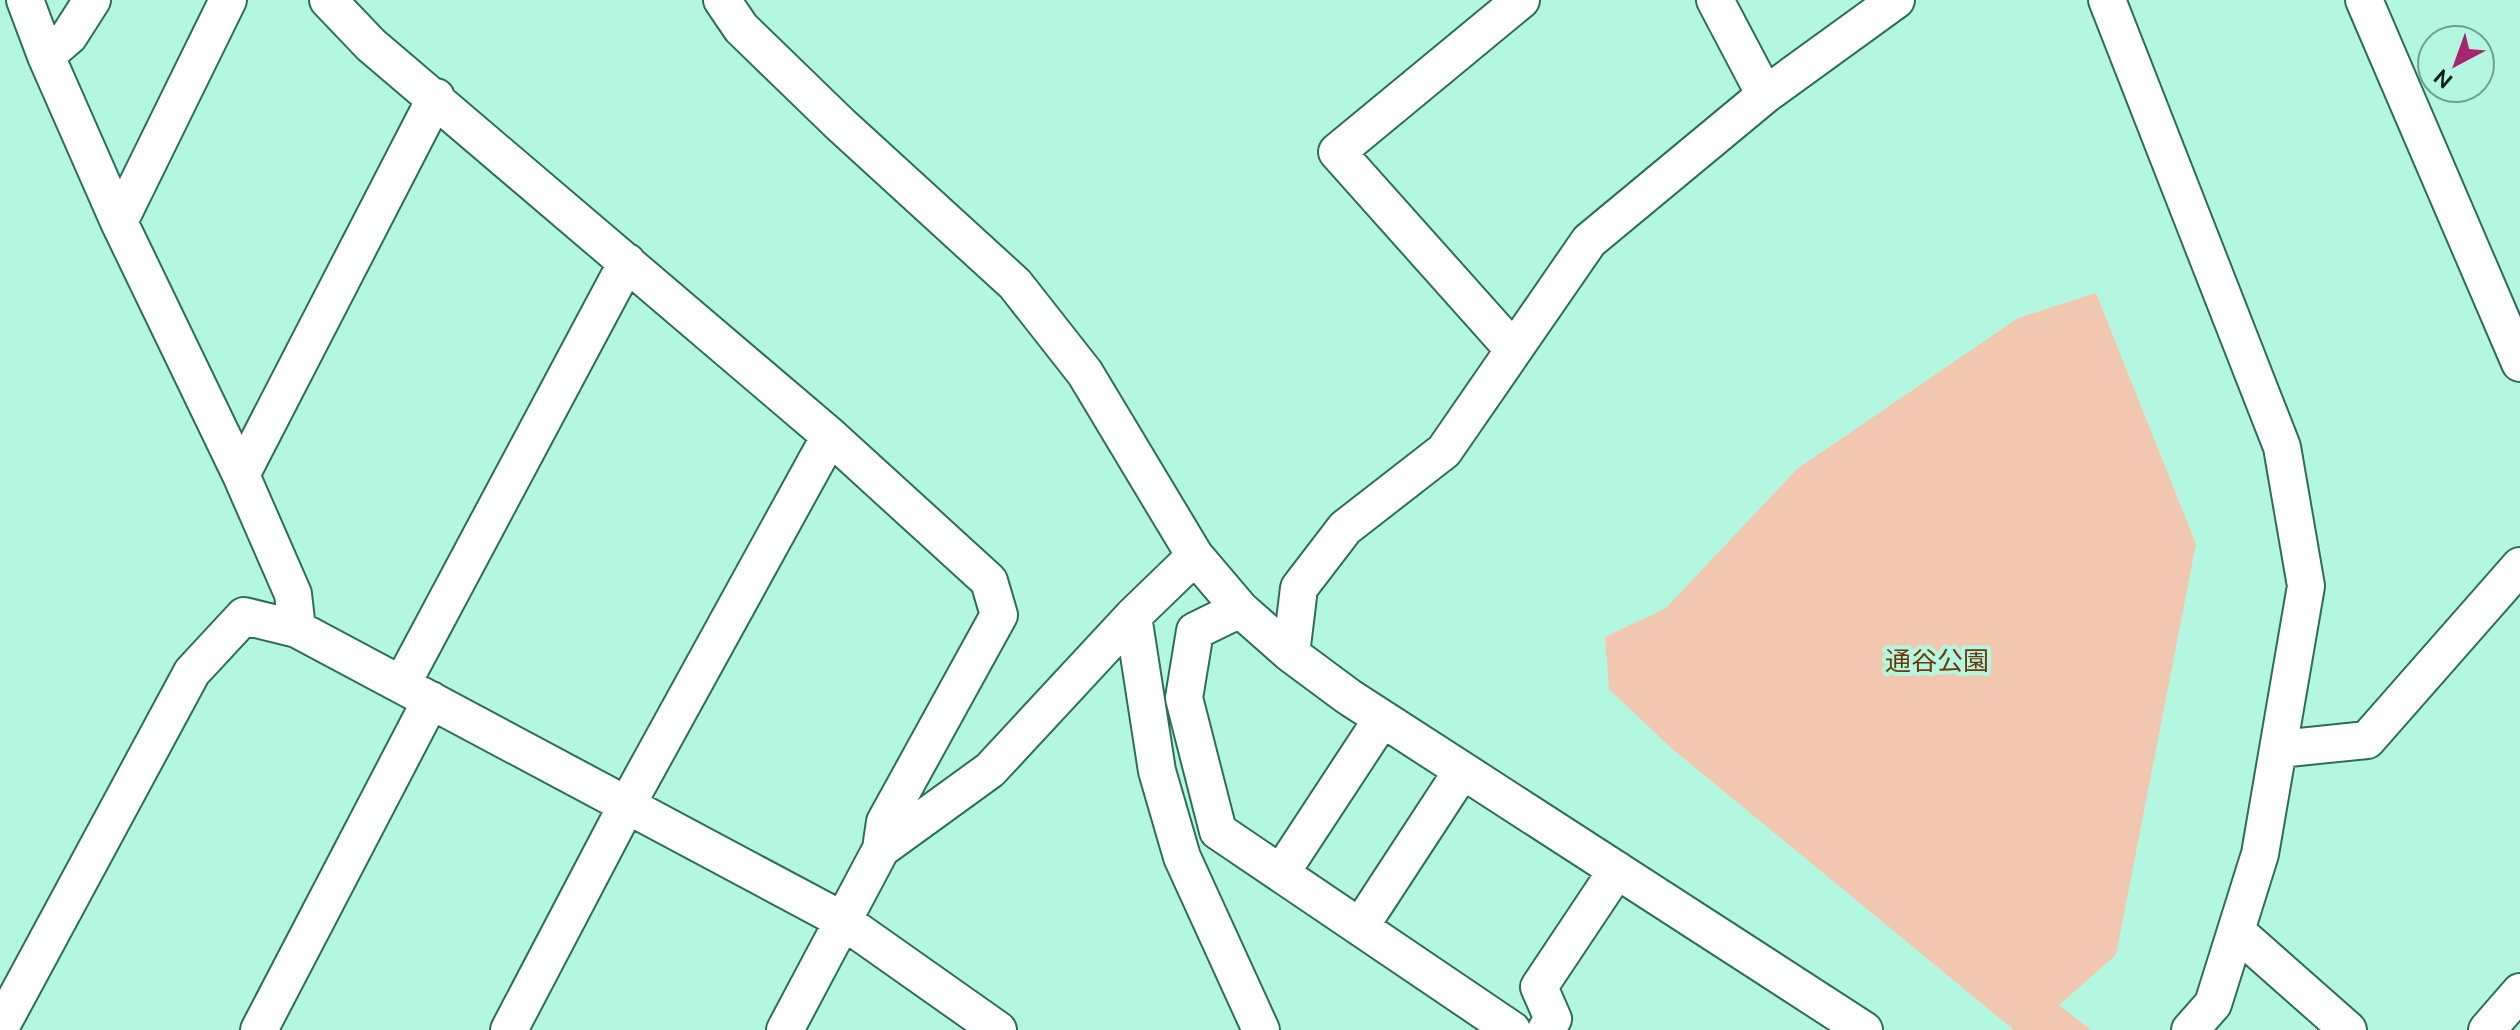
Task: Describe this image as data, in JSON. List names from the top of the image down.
{
  "parks": ["通谷公園"],
  "north": "bottom left"
}
